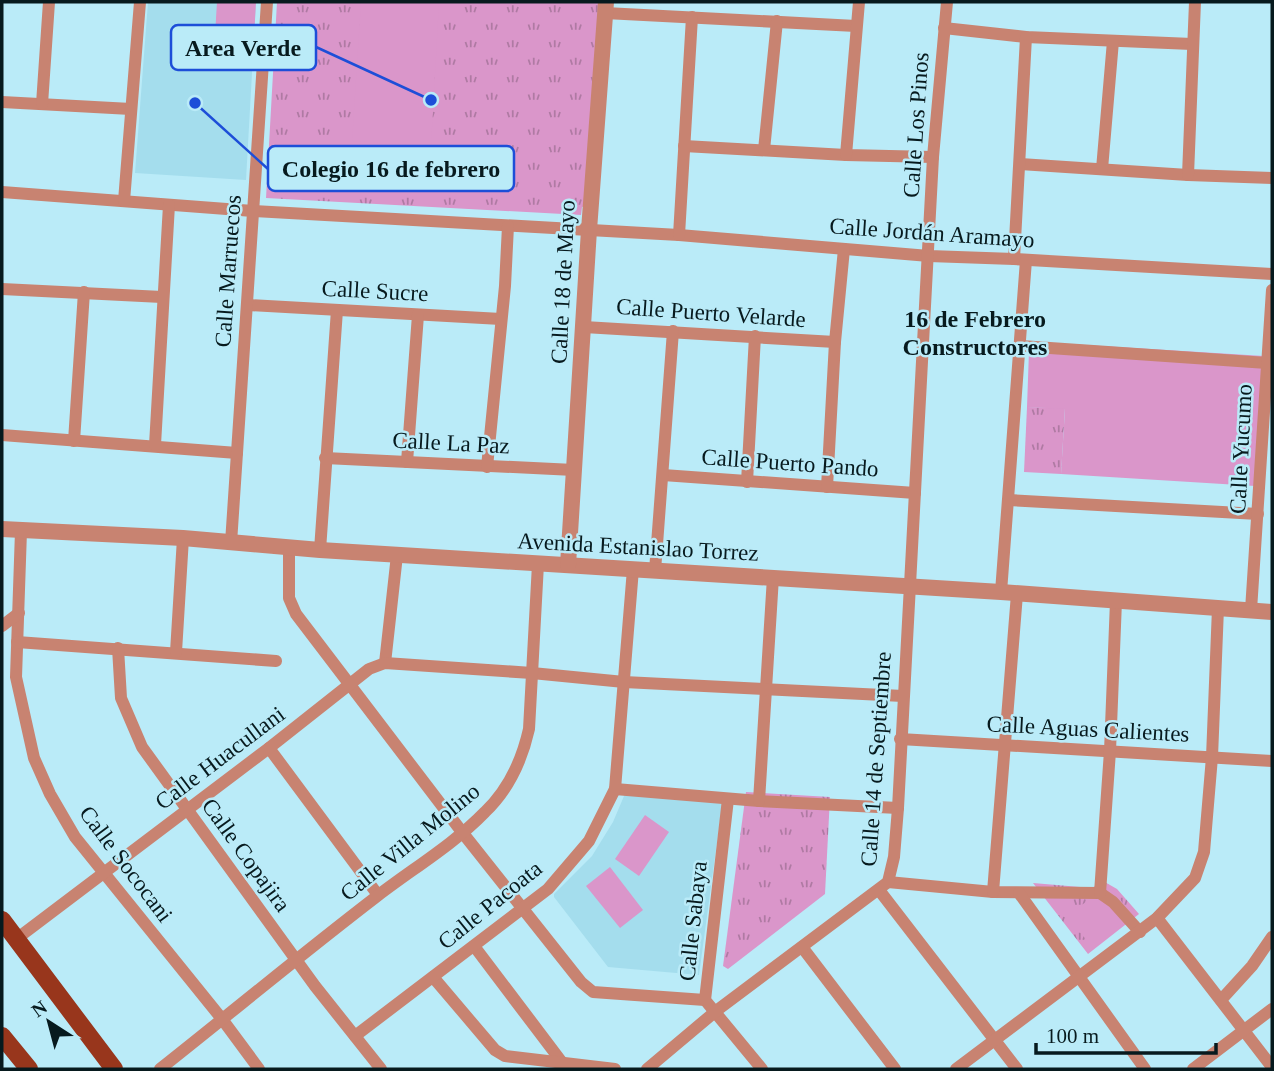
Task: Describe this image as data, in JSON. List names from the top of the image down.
{
  "streets": {
    "street": [
      "Calle Los Pinos",
      "Calle Jordán Aramayo",
      "Calle Marruecos",
      "Calle 18 de Mayo",
      "Calle Sucre",
      "Calle Puerto Velarde",
      "Calle La Paz",
      "Calle Yucumo",
      "Calle Puerto Pando",
      "Avenida Estanislao Torrez",
      "Calle Aguas Calientes",
      "Calle Huacullani",
      "Calle 14 de Septiembre",
      "Calle Villa Molino",
      "Calle Copajira",
      "Calle Sococani",
      "Calle Pacoata",
      "Calle Sabaya"
    ]
  },
  "crossings": [
    ["Calle Los Pinos", "Calle Jordán Aramayo"],
    ["Calle Los Pinos", "Calle Puerto Pando"],
    ["Calle Los Pinos", "Avenida Estanislao Torrez"],
    ["Calle Los Pinos", "Calle 14 de Septiembre"],
    ["Calle Jordán Aramayo", "Calle Marruecos"],
    ["Calle Jordán Aramayo", "Calle 18 de Mayo"],
    ["Calle Marruecos", "Calle Sucre"],
    ["Calle Marruecos", "Avenida Estanislao Torrez"],
    ["Calle 18 de Mayo", "Calle Puerto Velarde"],
    ["Calle 18 de Mayo", "Calle La Paz"],
    ["Calle 18 de Mayo", "Avenida Estanislao Torrez"],
    ["Calle Yucumo", "Avenida Estanislao Torrez"],
    ["Avenida Estanislao Torrez", "Calle 14 de Septiembre"],
    ["Avenida Estanislao Torrez", "Calle Villa Molino"],
    ["Avenida Estanislao Torrez", "Calle Sococani"],
    ["Avenida Estanislao Torrez", "Calle Pacoata"],
    ["Calle Aguas Calientes", "Calle 14 de Septiembre"],
    ["Calle Huacullani", "Calle Copajira"],
    ["Calle Huacullani", "Calle Sococani"],
    ["Calle 14 de Septiembre", "Calle Sabaya"],
    ["Calle Villa Molino", "Calle Copajira"],
    ["Calle Villa Molino", "Calle Sococani"],
    ["Calle Copajira", "Calle Pacoata"]
  ],
  "districts": ["16 de Febrero Constructores"],
  "places": ["Area Verde", "Colegio 16 de febrero"],
  "scale_bar": "100 m",
  "north": "top left"
}
